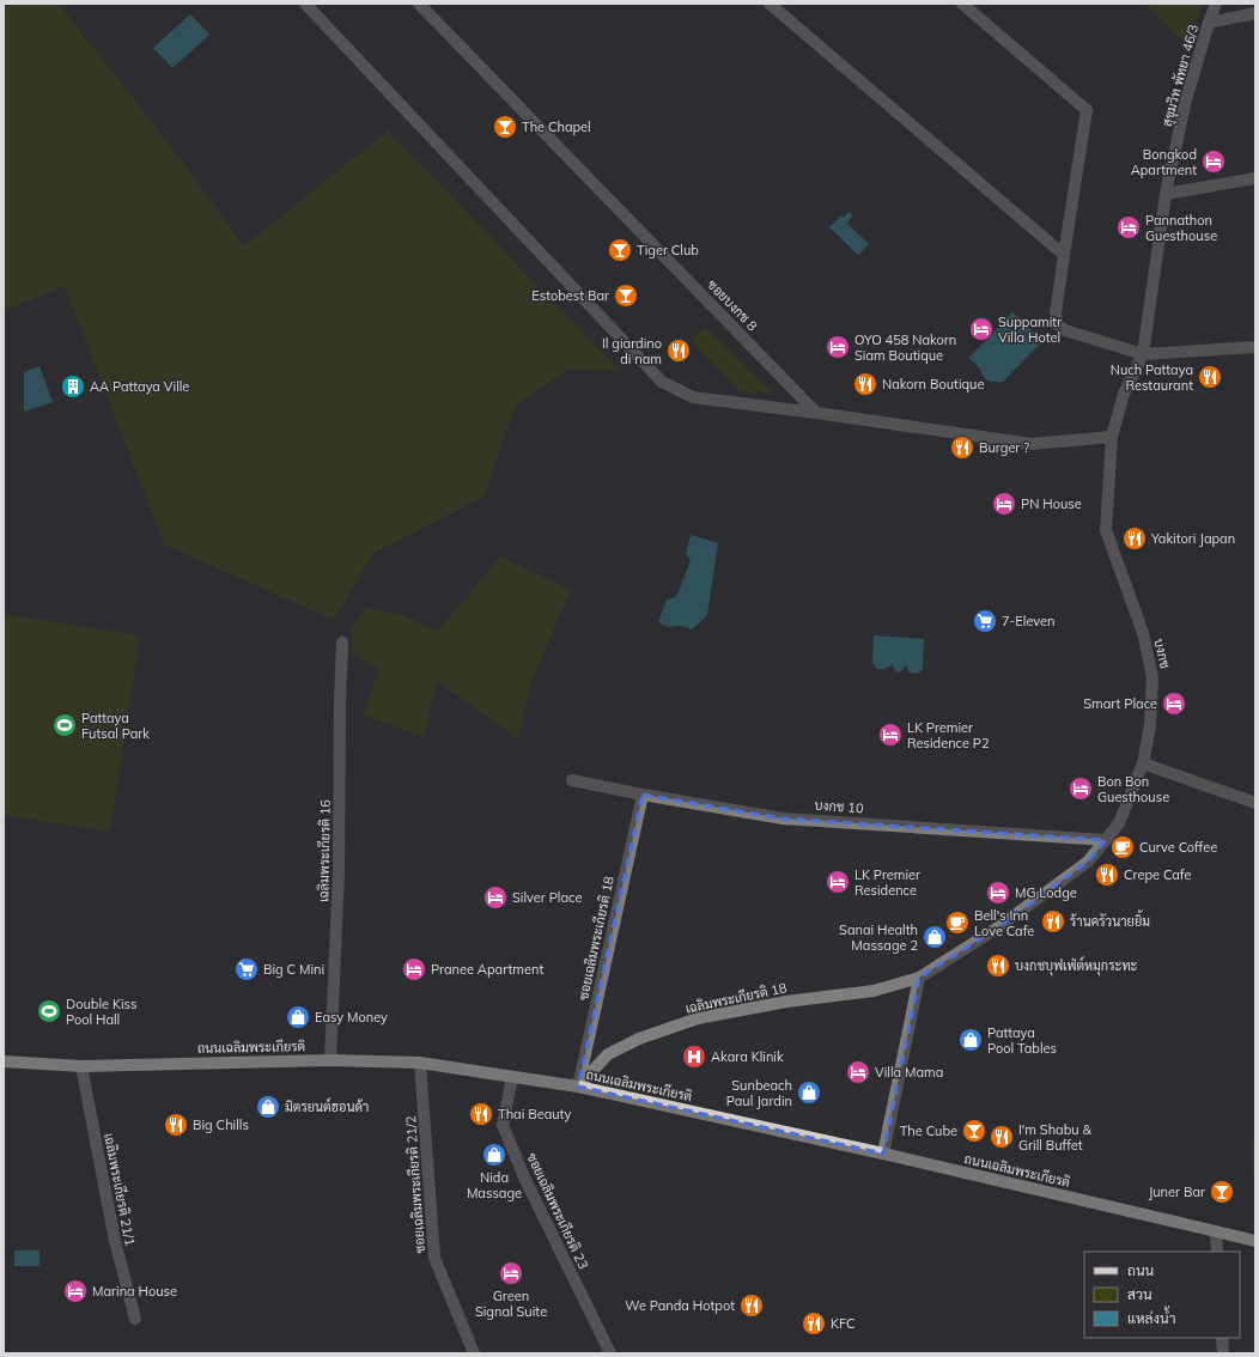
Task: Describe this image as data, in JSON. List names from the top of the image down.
{
  "streets": {
    "main road": ["ถนนเฉลิมพระเกียรติ"],
    "street": [
      "สุขุมวิท พัทยา 46/3",
      "ซอยบงกช 8",
      "บงกช",
      "บงกช 10",
      "เฉลิมพระเกียรติ 16",
      "ซอยเฉลิมพระเกียรติ 18",
      "เฉลิมพระเกียรติ 18",
      "ซอยเฉลิมพระเกียรติ 21/2",
      "เฉลิมพระเกียรติ 21/1",
      "ซอยเฉลิมพระเกียรติ 23"
    ]
  },
  "crossings": [
    ["สุขุมวิท พัทยา 46/3", "บงกช"],
    ["บงกช", "บงกช 10"],
    ["บงกช", "เฉลิมพระเกียรติ 18"],
    ["บงกช 10", "ซอยเฉลิมพระเกียรติ 18"],
    ["เฉลิมพระเกียรติ 16", "ถนนเฉลิมพระเกียรติ"],
    ["ซอยเฉลิมพระเกียรติ 18", "เฉลิมพระเกียรติ 18"],
    ["ซอยเฉลิมพระเกียรติ 18", "ถนนเฉลิมพระเกียรติ"],
    ["เฉลิมพระเกียรติ 18", "ถนนเฉลิมพระเกียรติ"],
    ["ถนนเฉลิมพระเกียรติ", "ซอยเฉลิมพระเกียรติ 21/2"],
    ["ถนนเฉลิมพระเกียรติ", "เฉลิมพระเกียรติ 21/1"],
    ["ถนนเฉลิมพระเกียรติ", "ซอยเฉลิมพระเกียรติ 23"]
  ],
  "places": {
    "bar": [
      "The Chapel",
      "Tiger Club",
      "Estobest Bar",
      "The Cube",
      "Juner Bar"
    ],
    "hotel": [
      "Bongkod Apartment",
      "Pannathon Guesthouse",
      "Suppamitr Villa Hotel",
      "OYO 458 Nakorn Siam Boutique",
      "PN House",
      "Smart Place",
      "LK Premier Residence P2",
      "Bon Bon Guesthouse",
      "LK Premier Residence",
      "MG Lodge",
      "Silver Place",
      "Pranee Apartment",
      "Villa Mama",
      "Green Signal Suite",
      "Marina House"
    ],
    "restaurant": [
      "Il giardino di nam",
      "Nuch Pattaya Restaurant",
      "Nakorn Boutique",
      "Burger ?",
      "Yakitori Japan",
      "Crepe Cafe",
      "ร้านครัวนายยิ้ม",
      "บงกชบุฟเฟ่ต์หมุกระทะ",
      "Thai Beauty",
      "Big Chills",
      "I'm Shabu & Grill Buffet",
      "We Panda Hotpot",
      "KFC"
    ],
    "building": ["AA Pattaya Ville"],
    "supermarket": ["7-Eleven", "Big C Mini"],
    "sports": ["Pattaya Futsal Park", "Double Kiss Pool Hall"],
    "cafe": ["Curve Coffee", "Bell's Inn Love Cafe"],
    "shop": [
      "Sanai Health Massage 2",
      "Easy Money",
      "Pattaya Pool Tables",
      "Sunbeach Paul Jardin",
      "มิตรยนต์ฮอนด้า",
      "Nida Massage"
    ],
    "hospital": ["Akara Klinik"]
  },
  "legend": ["ถนน", "สวน", "แหล่งน้ำ"]
}
